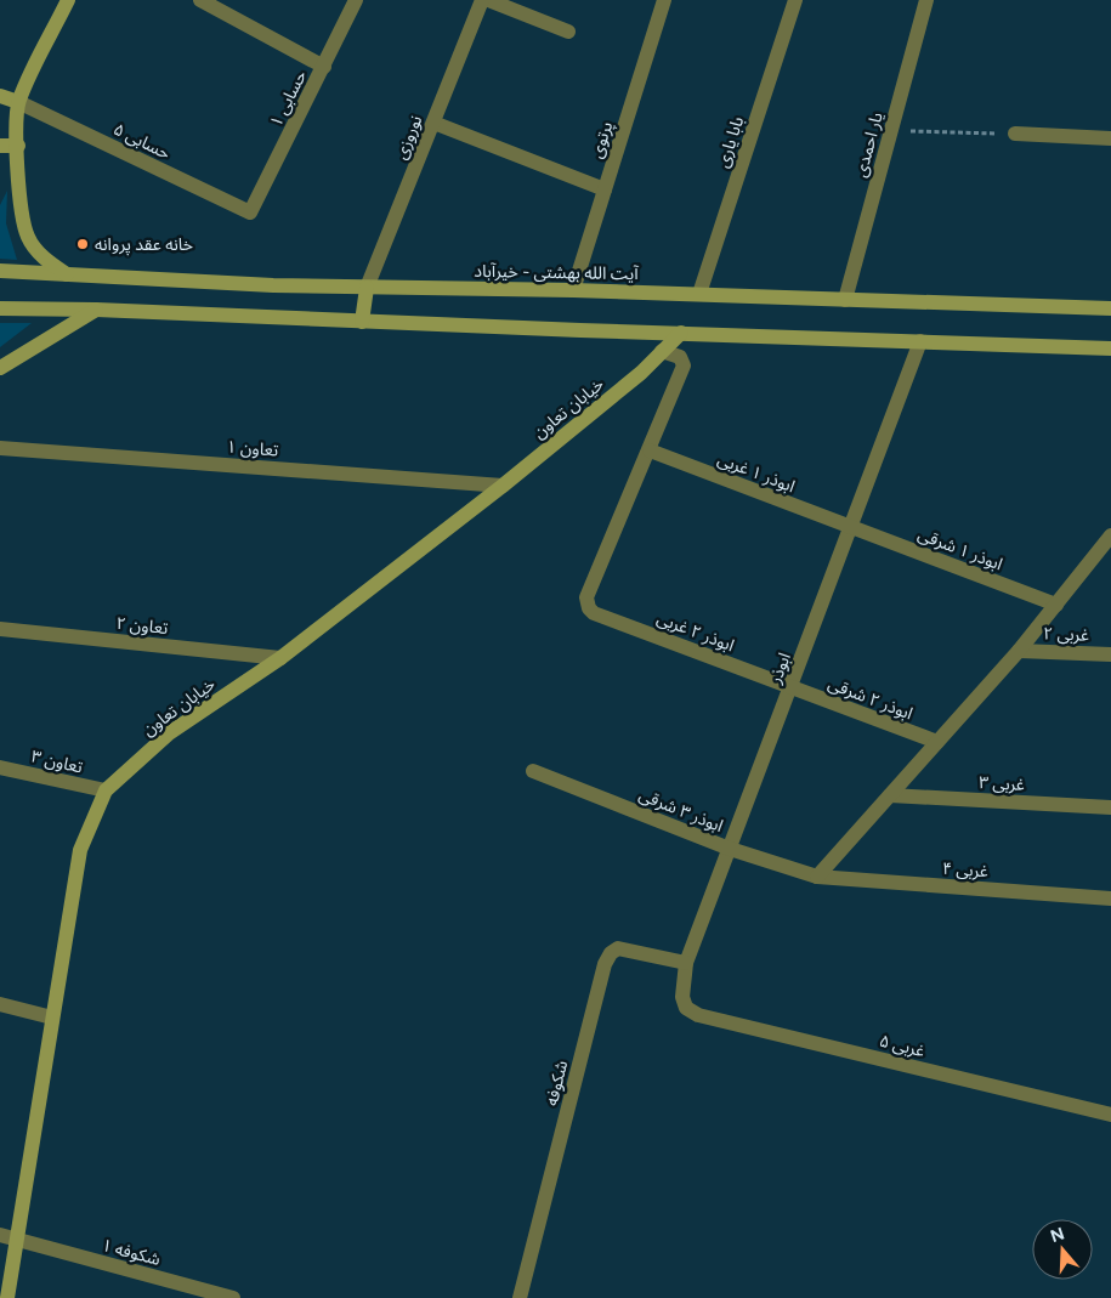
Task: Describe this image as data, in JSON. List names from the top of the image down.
{
  "streets": {
    "main road": ["آیت الله بهشتی - خیرآباد", "خیابان تعاون"],
    "street": [
      "حسابی ۱",
      "نوروزی",
      "پرتوی",
      "حسابی ۵",
      "بابا یاری",
      "یار احمدی",
      "تعاون ۱",
      "ابوذر ۱ غربی",
      "ابوذر ۱ شرقی",
      "تعاون ۲",
      "ابوذر ۲ غربی",
      "غربی ۲",
      "ابوذر",
      "ابوذر ۲ شرقی",
      "تعاون ۳",
      "غربی ۳",
      "ابوذر ۳ شرقی",
      "غربی ۴",
      "غربی ۵",
      "شکوفه",
      "شکوفه ۱"
    ]
  },
  "crossings": [
    ["حسابی ۱", "حسابی ۵"],
    ["نوروزی", "آیت الله بهشتی - خیرآباد"],
    ["پرتوی", "آیت الله بهشتی - خیرآباد"],
    ["بابا یاری", "آیت الله بهشتی - خیرآباد"],
    ["یار احمدی", "آیت الله بهشتی - خیرآباد"],
    ["خیابان تعاون", "تعاون ۱"],
    ["خیابان تعاون", "تعاون ۲"],
    ["خیابان تعاون", "تعاون ۳"],
    ["خیابان تعاون", "شکوفه ۱"],
    ["ابوذر ۱ غربی", "ابوذر ۱ شرقی"],
    ["ابوذر ۱ غربی", "ابوذر ۲ غربی"],
    ["ابوذر ۱ غربی", "ابوذر"],
    ["ابوذر ۱ شرقی", "ابوذر"],
    ["ابوذر ۲ غربی", "ابوذر"],
    ["ابوذر ۲ غربی", "ابوذر ۲ شرقی"],
    ["ابوذر", "ابوذر ۲ شرقی"],
    ["ابوذر", "ابوذر ۳ شرقی"],
    ["ابوذر", "غربی ۵"],
    ["ابوذر", "شکوفه"],
    ["ابوذر ۳ شرقی", "غربی ۴"]
  ],
  "places": ["خانه عقد پروانه"],
  "north": "top"
}
